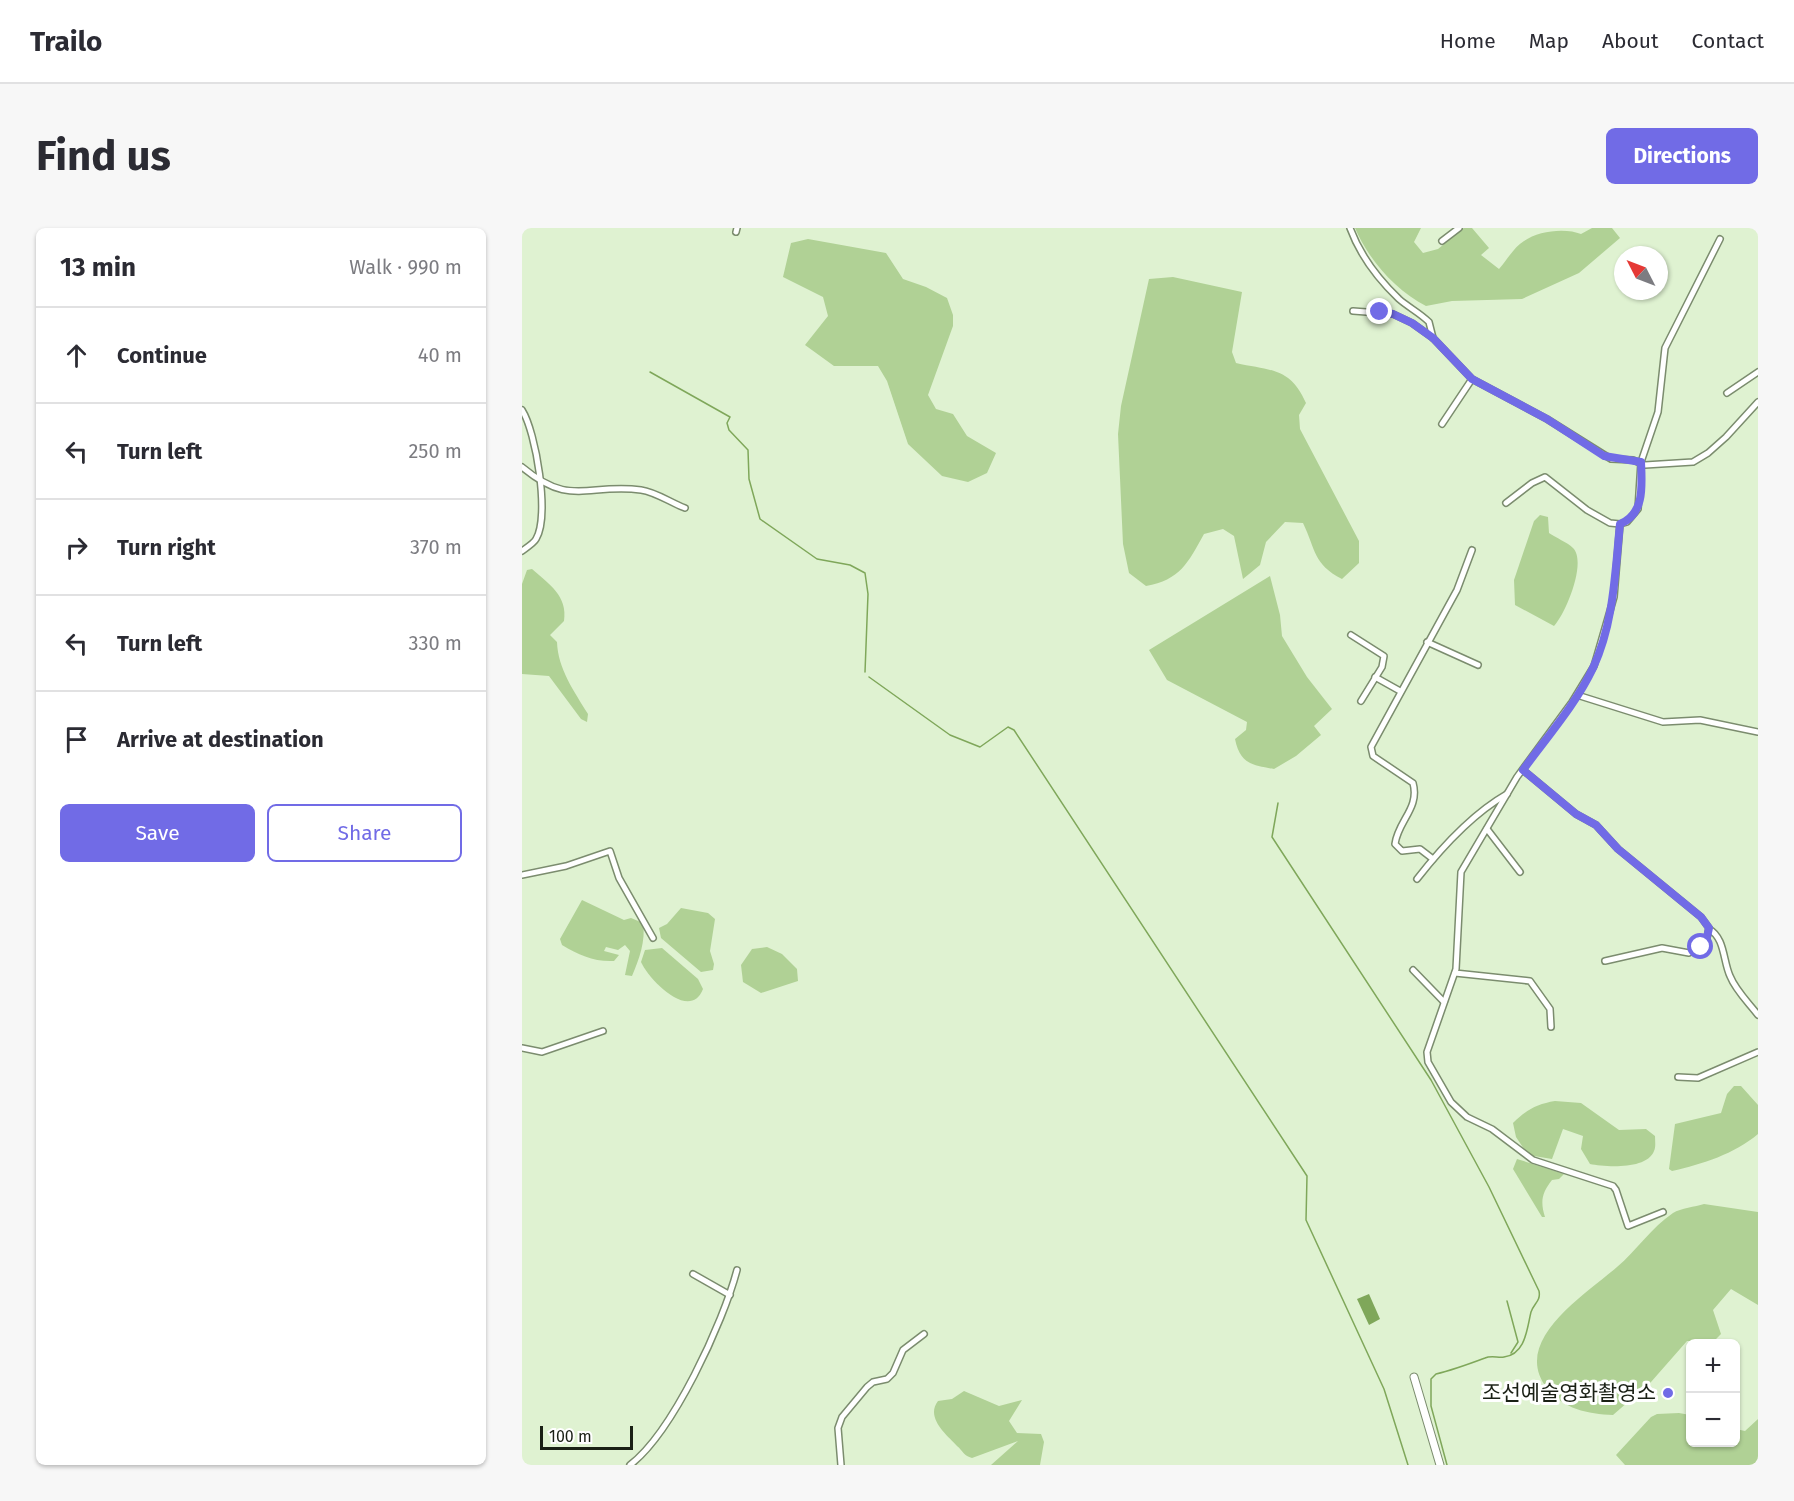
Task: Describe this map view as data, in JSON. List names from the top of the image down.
{
  "places": ["조선예술영화촬영소"],
  "scale_bar": "100 m",
  "north": "top left",
  "page": {
    "header": "Trailo",
    "nav": [
      "Home",
      "Map",
      "About",
      "Contact"
    ],
    "buttons": [
      "Directions",
      ["Save", "Share"]
    ],
    "title": "Find us",
    "heading": ["13 min", "Walk · 990 m"],
    "list": [
      ["Continue", "40 m"],
      ["Turn left", "250 m"],
      ["Turn right", "370 m"],
      ["Turn left", "330 m"],
      "Arrive at destination"
    ],
    "map_buttons": ["+", "−"],
    "scale": "100 m"
  }
}
